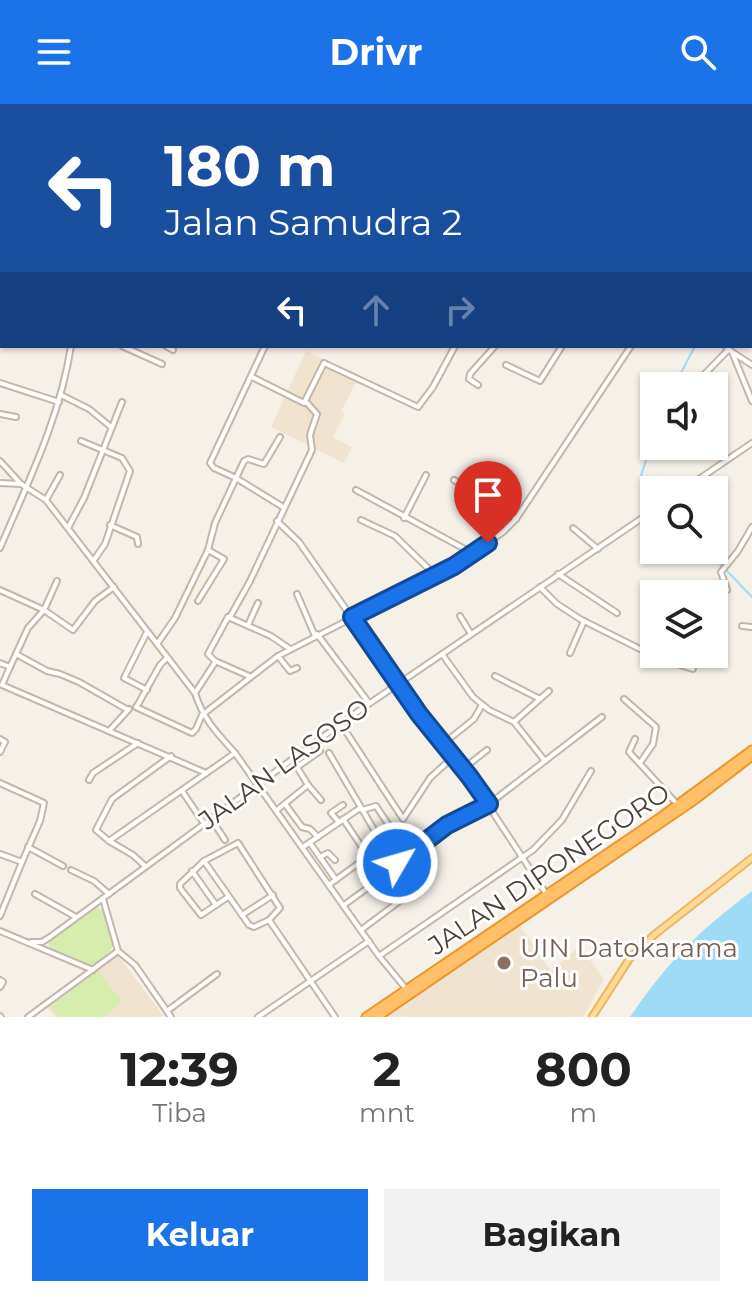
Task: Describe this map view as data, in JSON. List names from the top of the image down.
{
  "streets": {
    "highway": ["JALAN DIPONEGORO"],
    "street": ["JALAN LASOSO"]
  },
  "places": ["UIN Datokarama Palu"],
  "page": {
    "header": "Drivr",
    "turn": ["180 m", "Jalan Samudra 2"],
    "eta": [
      "12:39",
      "Tiba",
      "2",
      "mnt",
      "800",
      "m"
    ],
    "buttons": ["Keluar", "Bagikan"]
  }
}
